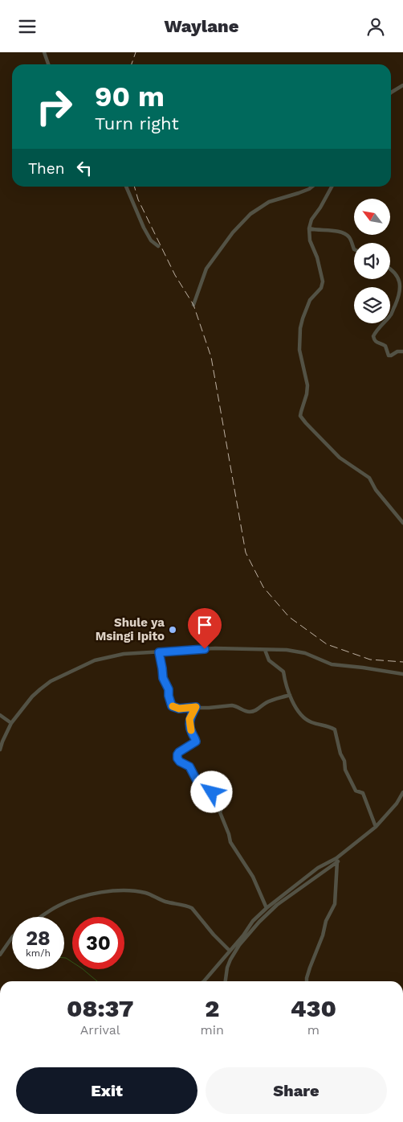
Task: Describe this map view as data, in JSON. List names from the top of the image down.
{
  "places": ["Shule ya Msingi Ipito"],
  "north": "top left",
  "page": {
    "header": "Waylane",
    "turn": ["90 m", "Turn right"],
    "then": "Then",
    "speed": "28 km/h",
    "limit": "30",
    "eta": [
      "08:37",
      "Arrival",
      "2",
      "min",
      "430",
      "m"
    ],
    "buttons": ["Exit", "Share"]
  }
}
